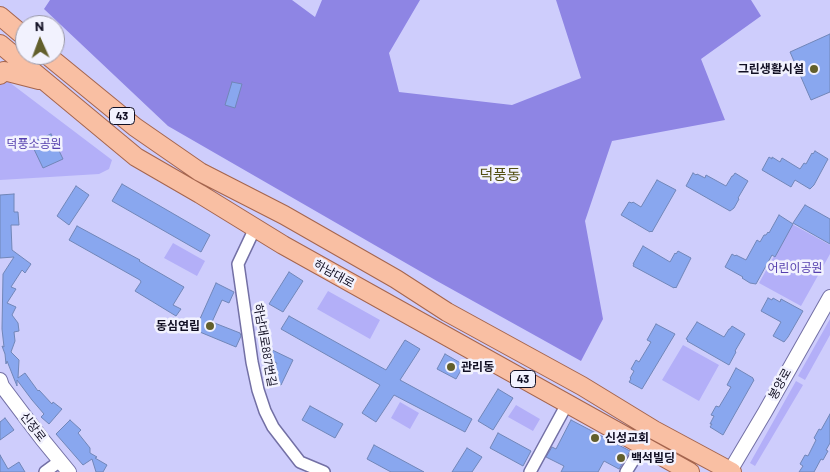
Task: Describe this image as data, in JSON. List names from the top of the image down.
{
  "streets": {
    "main road": ["43", "하남대로"],
    "street": ["하남대로887번길", "봉양로", "신장로"]
  },
  "crossings": [
    ["하남대로", "하남대로887번길"],
    ["하남대로", "봉양로"]
  ],
  "districts": ["덕풍동"],
  "parks": ["덕풍소공원", "어린이공원"],
  "places": [
    "그린생활시설",
    "동심연립",
    "관리동",
    "신성교회",
    "백석빌딩"
  ],
  "north": "top"
}
